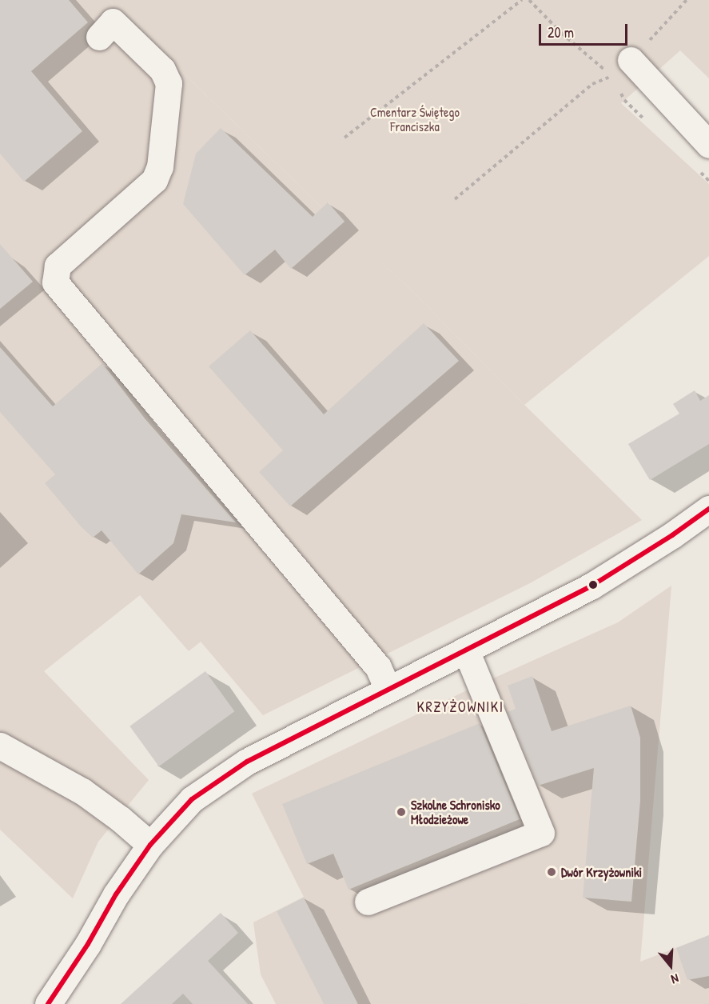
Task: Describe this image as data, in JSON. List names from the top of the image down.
{
  "districts": ["KRZYŻOWNIKI"],
  "parks": ["Cmentarz Świętego Franciszka"],
  "places": ["Szkolne Schronisko Młodzieżowe", "Dwór Krzyżowniki"],
  "scale_bar": "20 m",
  "north": "bottom"
}
